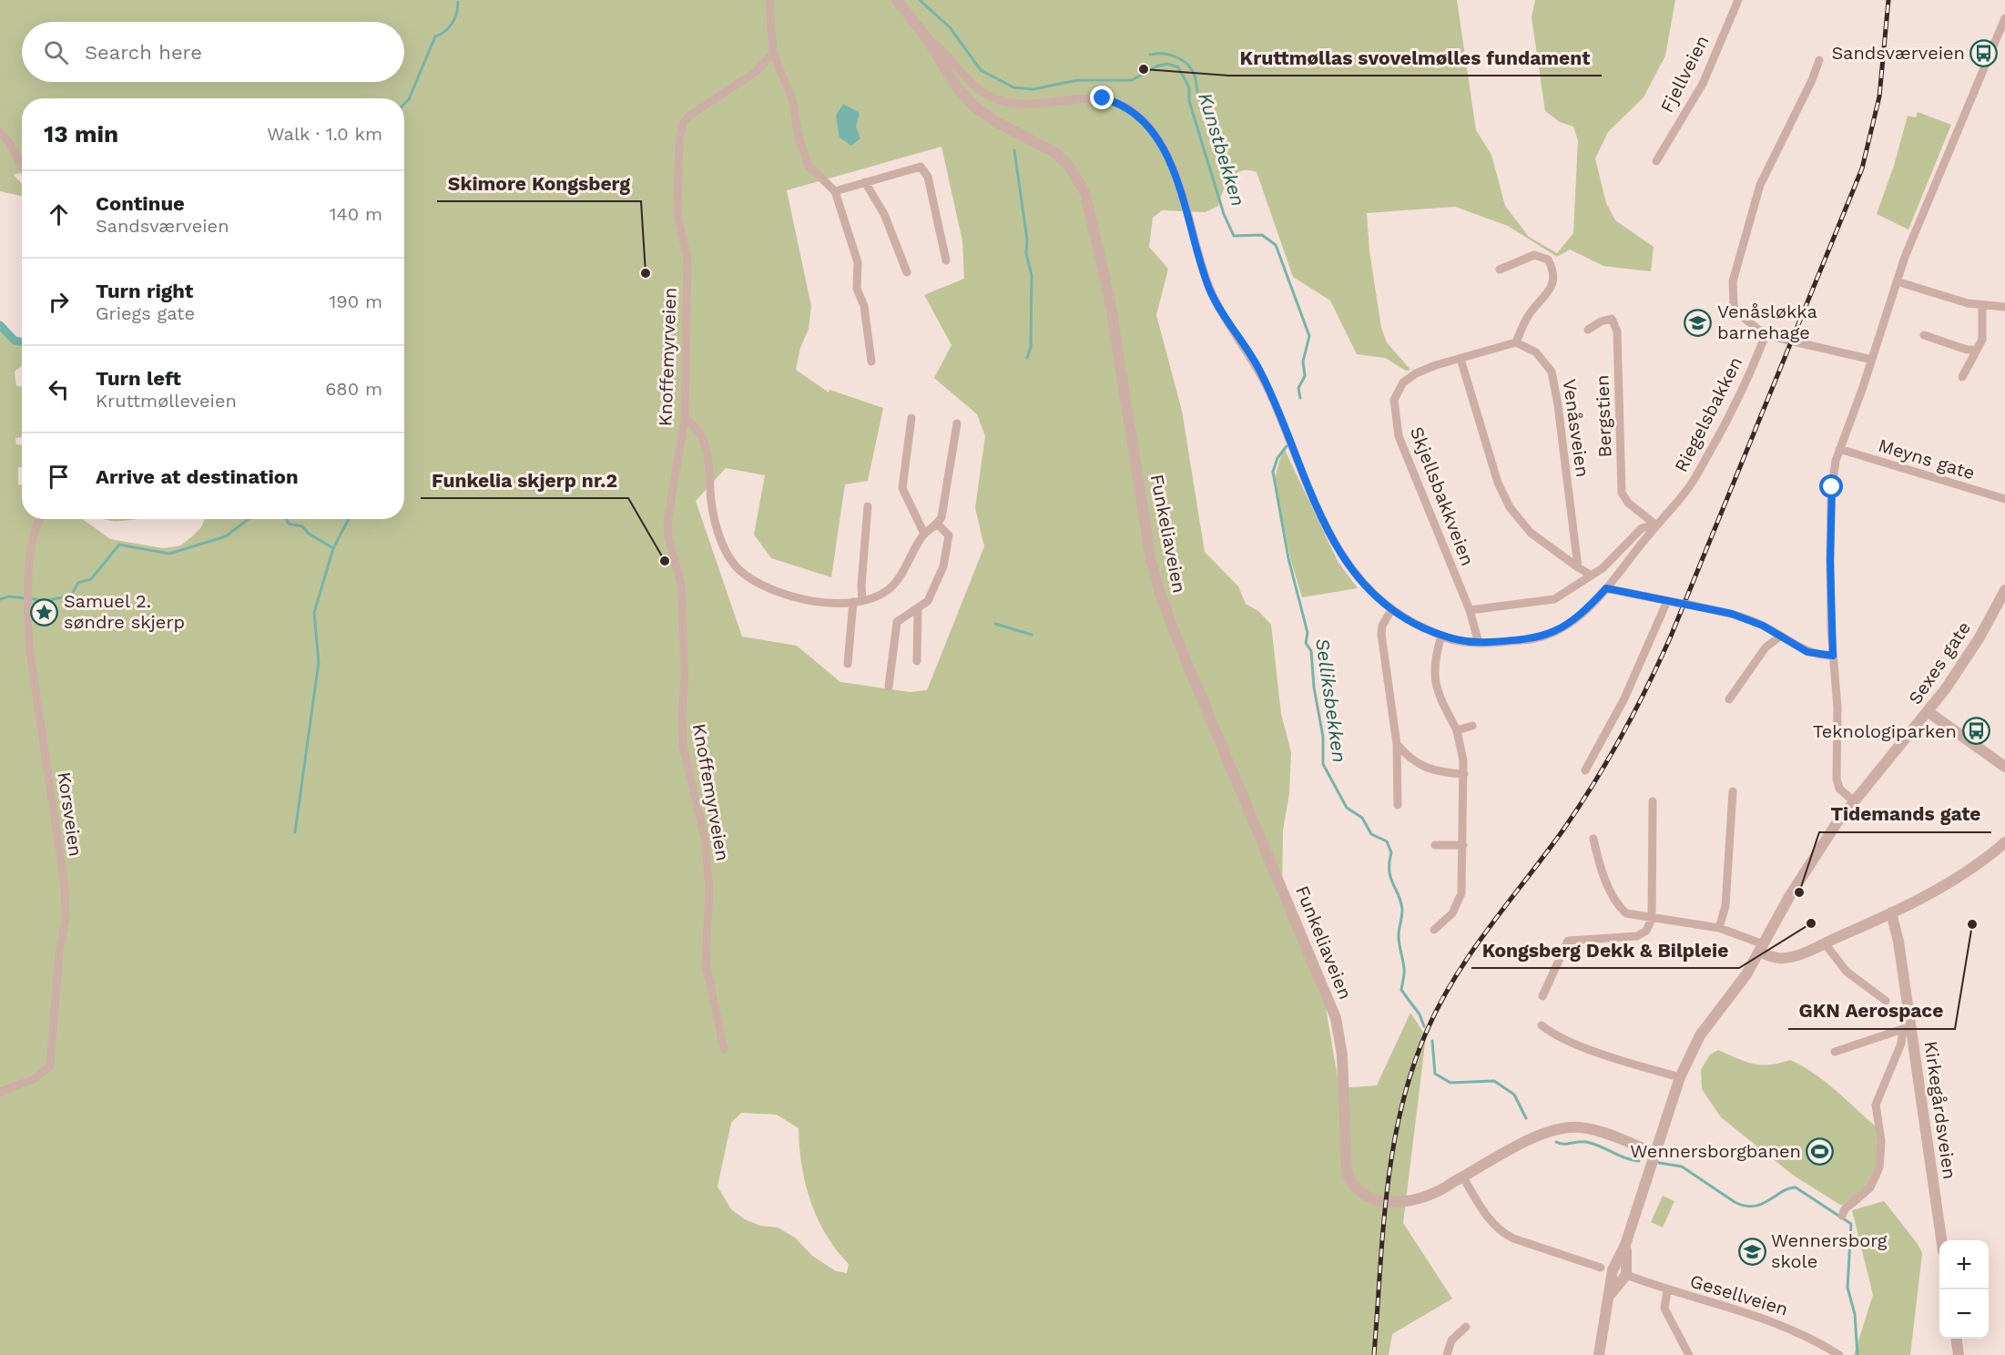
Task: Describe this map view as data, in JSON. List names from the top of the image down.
{
  "streets": {
    "street": [
      "Fjellveien",
      "Knoffemyrveien",
      "Riegelsbakken",
      "Bergstien",
      "Venåsveien",
      "Meyns gate",
      "Skjellsbakkveien",
      "Funkeliaveien",
      "Sexes gate",
      "Korsveien",
      "Kirkegårdsveien",
      "Gesellveien"
    ]
  },
  "crossings": [
    ["Riegelsbakken", "Bergstien"],
    ["Riegelsbakken", "Skjellsbakkveien"],
    ["Venåsveien", "Skjellsbakkveien"]
  ],
  "water": ["Kunstbekken", "Selliksbekken"],
  "places": {
    "bus stop": ["Sandsværveien", "Teknologiparken"],
    "other": [
      "Kruttmøllas svovelmølles fundament",
      "Skimore Kongsberg",
      "Funkelia skjerp nr.2",
      "Tidemands gate",
      "Kongsberg Dekk & Bilpleie",
      "GKN Aerospace"
    ],
    "school or university": ["Venåsløkka barnehage", "Wennersborg skole"],
    "place": ["Samuel 2. søndre skjerp"],
    "sports": ["Wennersborgbanen"]
  },
  "page": {
    "search": "Search here",
    "heading": ["13 min", "Walk · 1.0 km"],
    "list": [
      ["Continue", "Sandsværveien", "140 m"],
      ["Turn right", "Griegs gate", "190 m"],
      ["Turn left", "Kruttmølleveien", "680 m"],
      "Arrive at destination"
    ],
    "map_buttons": ["+", "−"]
  }
}
